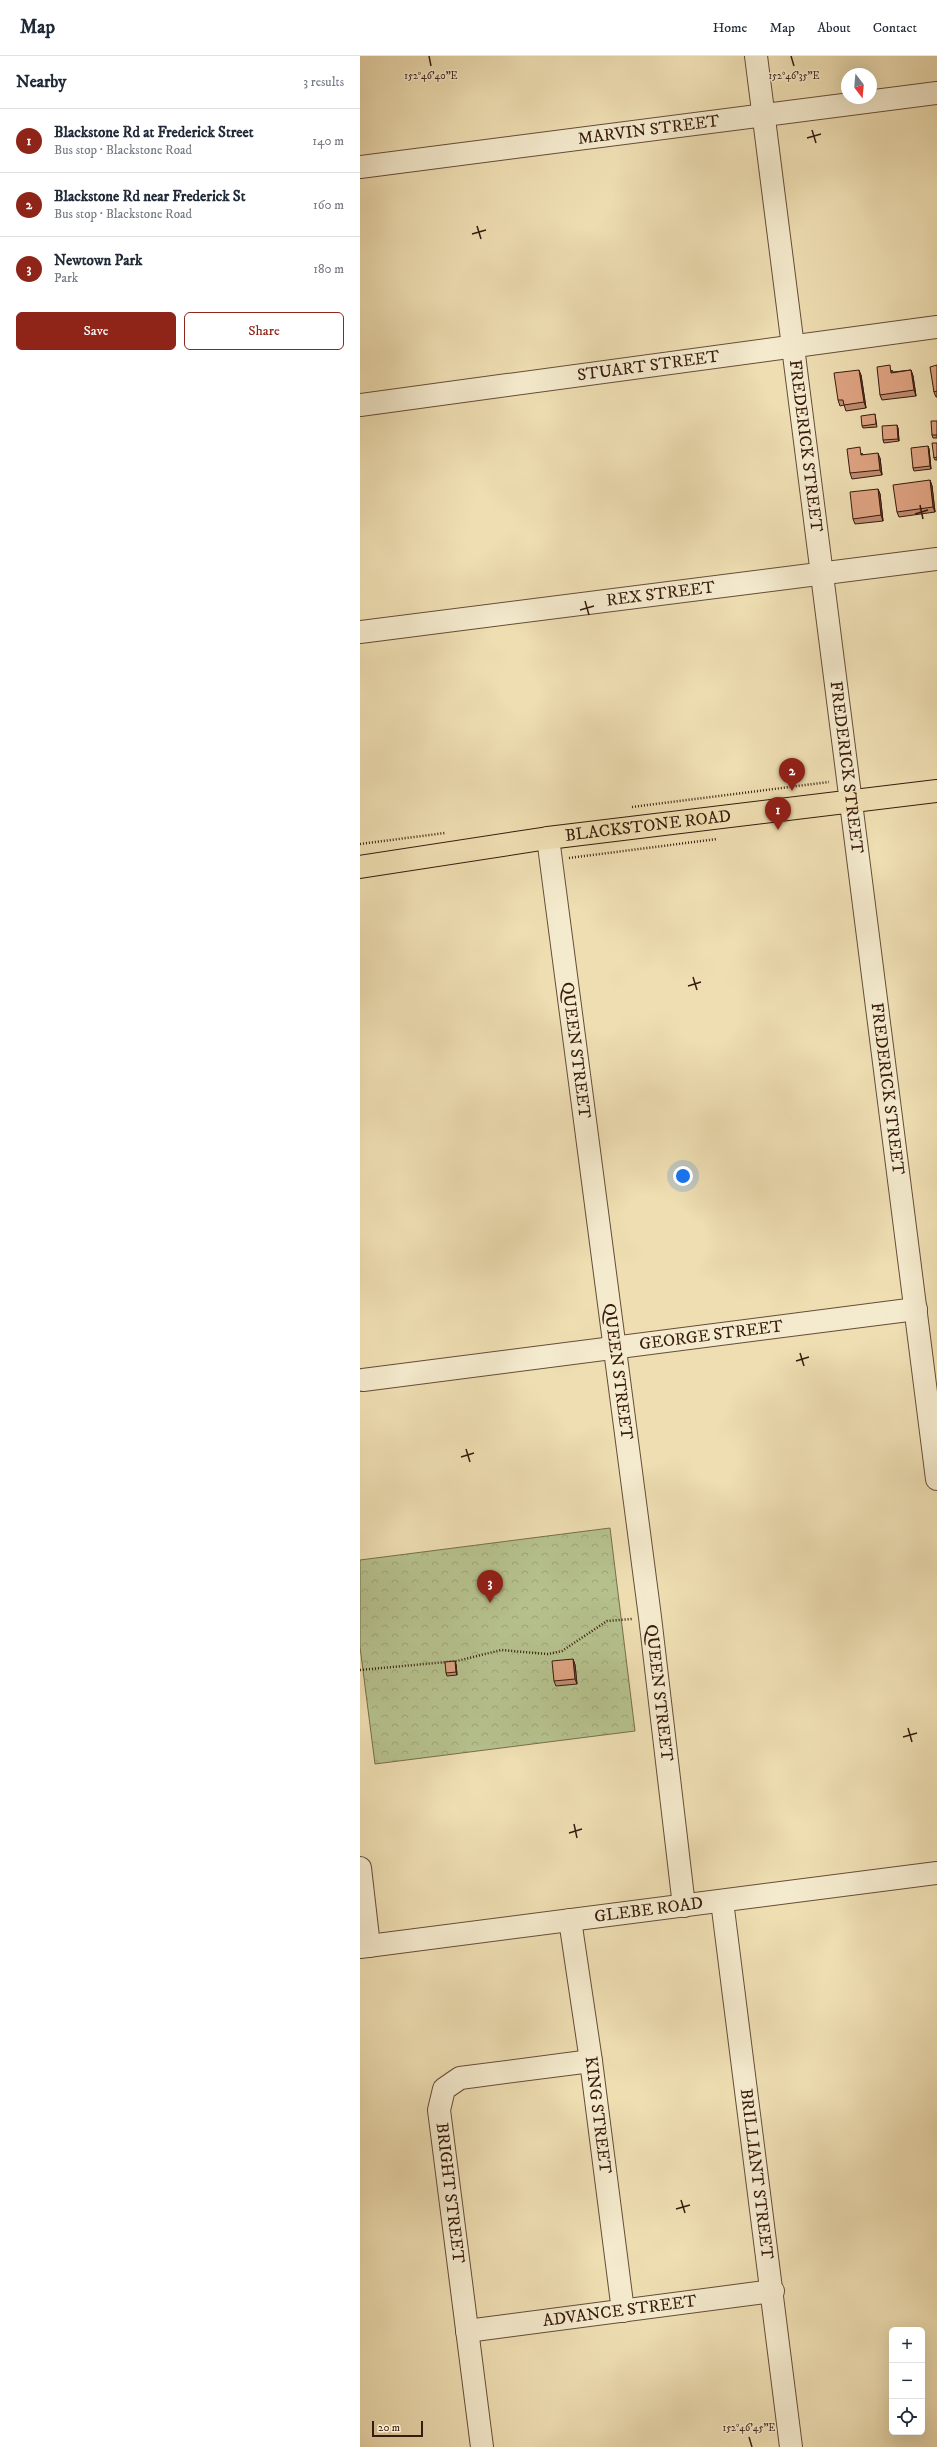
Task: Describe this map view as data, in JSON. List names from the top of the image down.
{
  "streets": {
    "main road": ["BLACKSTONE ROAD"],
    "street": [
      "MARVIN STREET",
      "STUART STREET",
      "FREDERICK STREET",
      "REX STREET",
      "QUEEN STREET",
      "GEORGE STREET",
      "GLEBE ROAD",
      "KING STREET",
      "BRILLIANT STREET",
      "BRIGHT STREET",
      "ADVANCE STREET"
    ]
  },
  "crossings": [
    ["MARVIN STREET", "FREDERICK STREET"],
    ["STUART STREET", "FREDERICK STREET"],
    ["FREDERICK STREET", "REX STREET"],
    ["FREDERICK STREET", "BLACKSTONE ROAD"],
    ["FREDERICK STREET", "GEORGE STREET"],
    ["BLACKSTONE ROAD", "QUEEN STREET"],
    ["QUEEN STREET", "GEORGE STREET"],
    ["QUEEN STREET", "GLEBE ROAD"],
    ["GLEBE ROAD", "KING STREET"],
    ["GLEBE ROAD", "BRILLIANT STREET"],
    ["KING STREET", "BRIGHT STREET"],
    ["KING STREET", "ADVANCE STREET"],
    ["BRILLIANT STREET", "ADVANCE STREET"],
    ["BRIGHT STREET", "ADVANCE STREET"]
  ],
  "scale_bar": "20 m",
  "north": "bottom",
  "page": {
    "header": "Map",
    "nav": [
      "Home",
      "Map",
      "About",
      "Contact"
    ],
    "heading": ["Nearby", "3 results"],
    "list": [
      {
        "mark": "1",
        "name": "Blackstone Rd at Frederick Street",
        "note": "Bus stop · Blackstone Road",
        "value": "140 m"
      },
      {
        "mark": "2",
        "name": "Blackstone Rd near Frederick St",
        "note": "Bus stop · Blackstone Road",
        "value": "160 m"
      },
      {
        "mark": "3",
        "name": "Newtown Park",
        "note": "Park",
        "value": "180 m"
      }
    ],
    "buttons": ["Save", "Share"],
    "pins": ["2", "1", "3"],
    "map_buttons": ["+", "−"],
    "scale": "20 m"
  },
  "coordinates": ["152°46'40\"E", "152°46'35\"E", "152°46'45\"E"]
}
